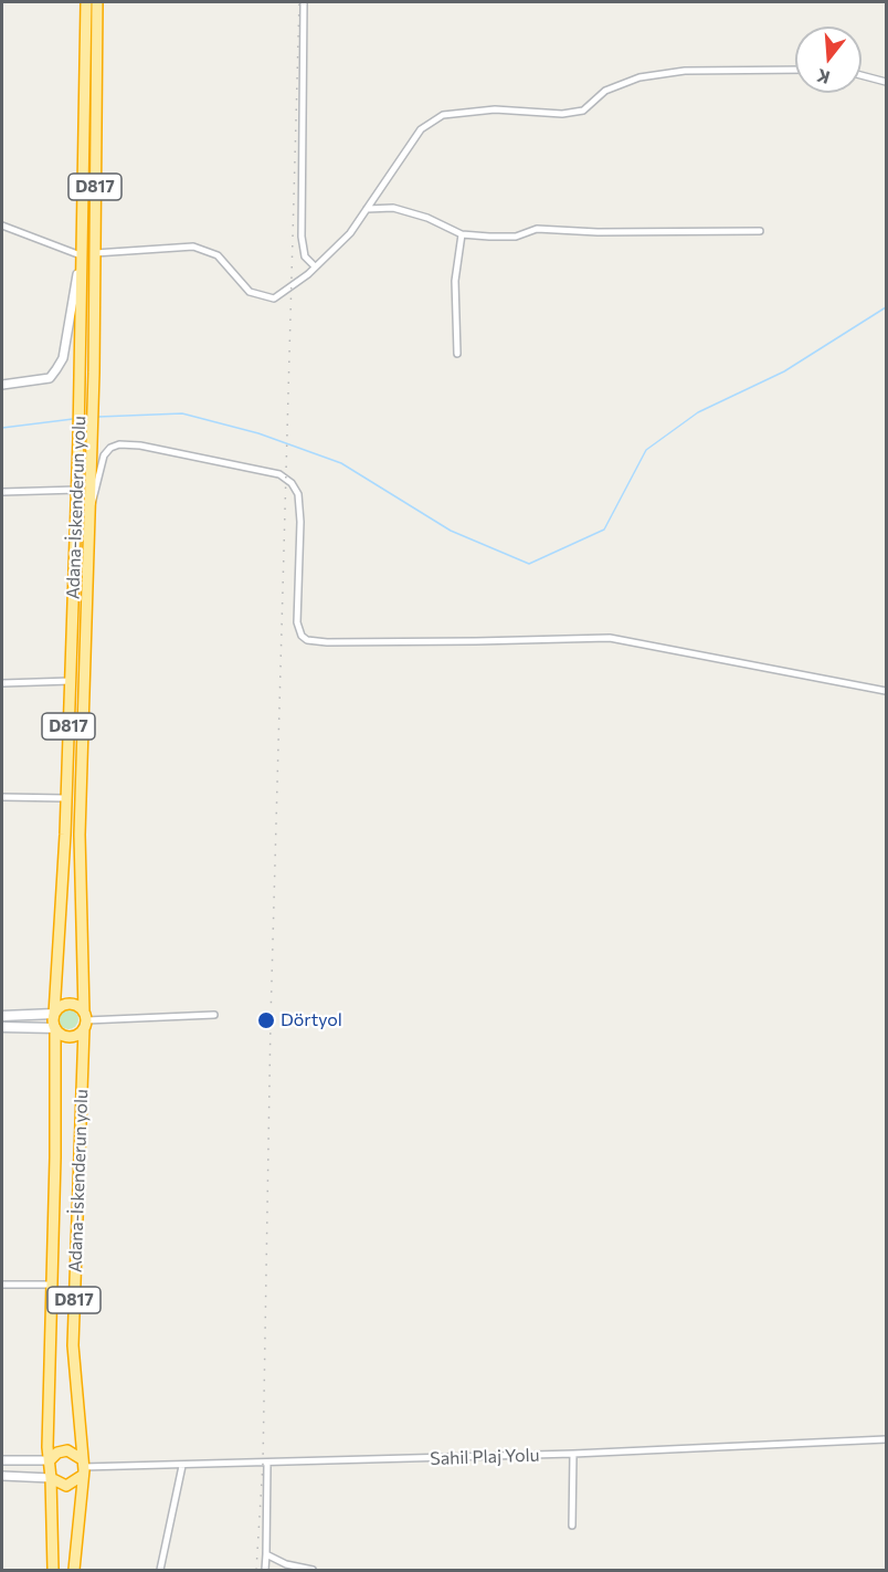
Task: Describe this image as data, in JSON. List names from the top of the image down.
{
  "streets": {
    "highway": ["D817", "Adana-İskenderun yolu"],
    "street": ["Sahil Plaj Yolu"]
  },
  "crossings": [
    ["D817", "Adana-İskenderun yolu"],
    ["Adana-İskenderun yolu", "Sahil Plaj Yolu"]
  ],
  "places": ["Dörtyol"],
  "north": "bottom"
}
